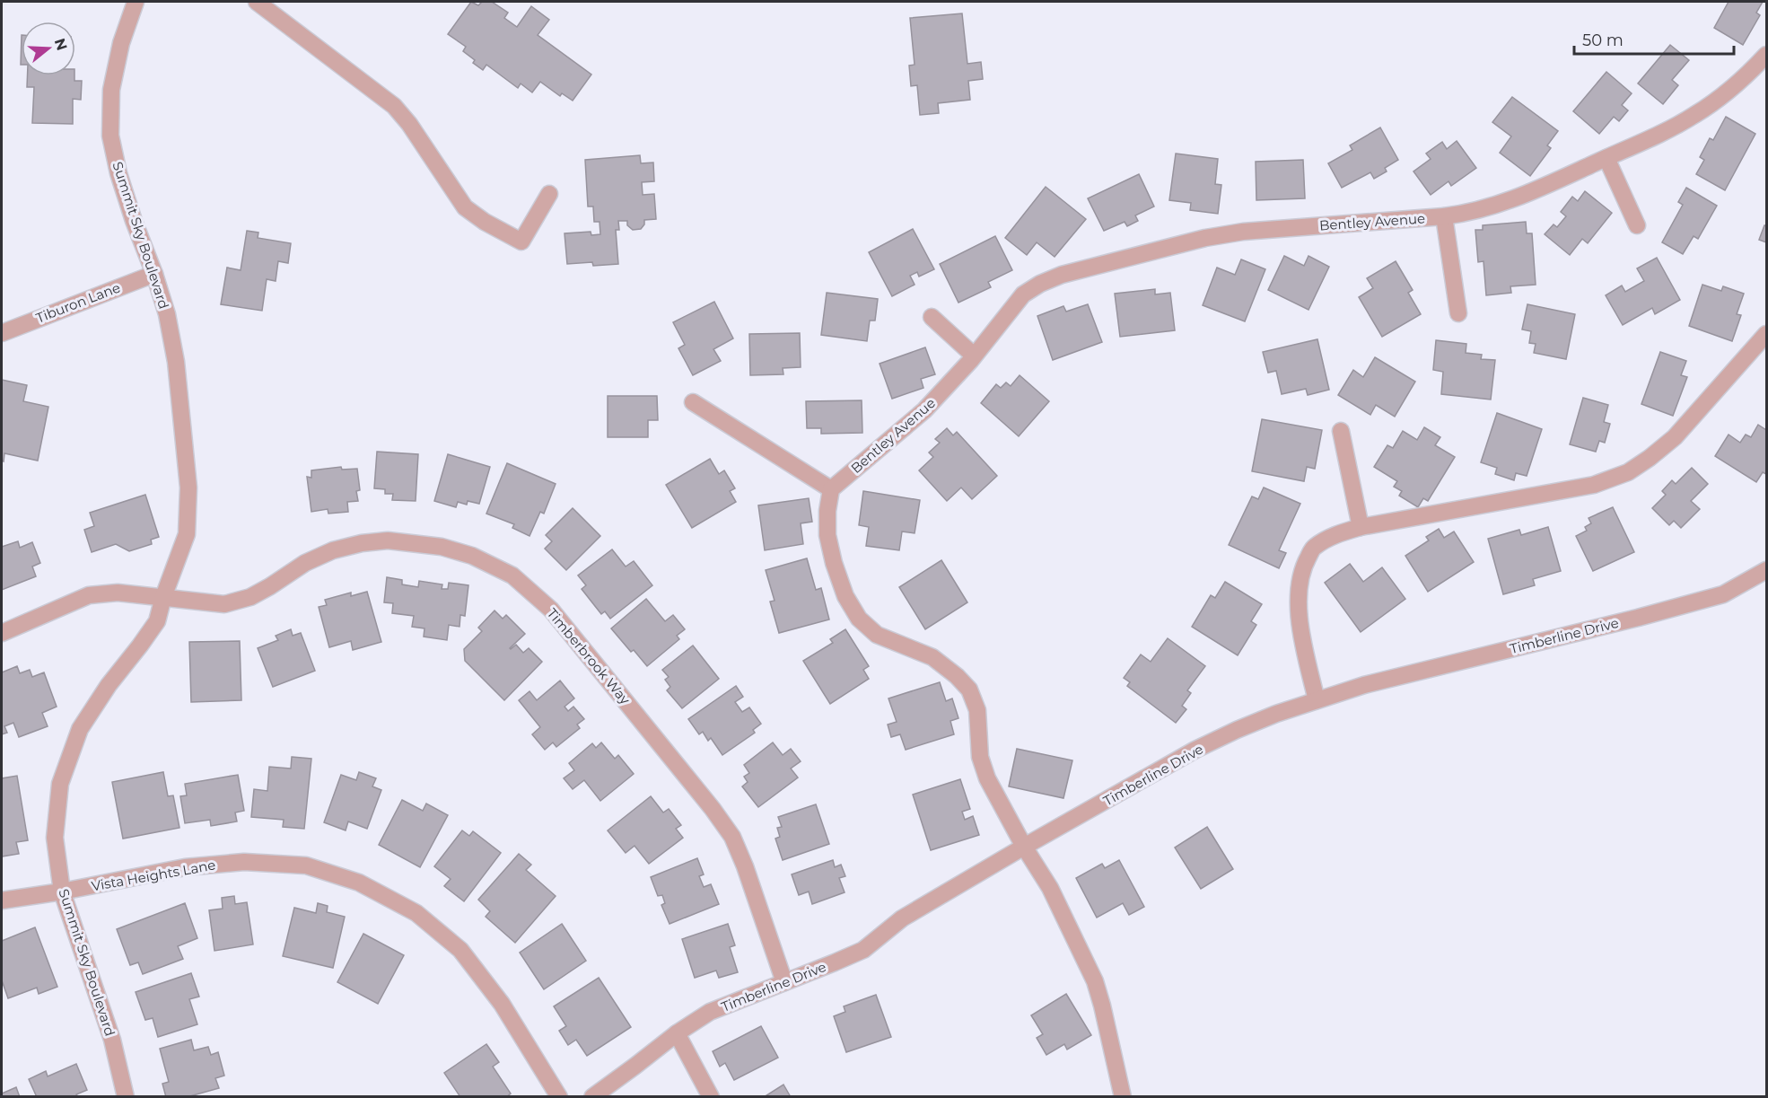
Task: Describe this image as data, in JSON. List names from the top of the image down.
{
  "streets": {
    "street": [
      "Bentley Avenue",
      "Summit Sky Boulevard",
      "Tiburon Lane",
      "Timberline Drive",
      "Timberbrook Way",
      "Vista Heights Lane"
    ]
  },
  "crossings": [
    ["Summit Sky Boulevard", "Tiburon Lane"],
    ["Summit Sky Boulevard", "Timberbrook Way"],
    ["Summit Sky Boulevard", "Vista Heights Lane"],
    ["Timberline Drive", "Timberbrook Way"]
  ],
  "scale_bar": "50 m",
  "north": "right"
}
